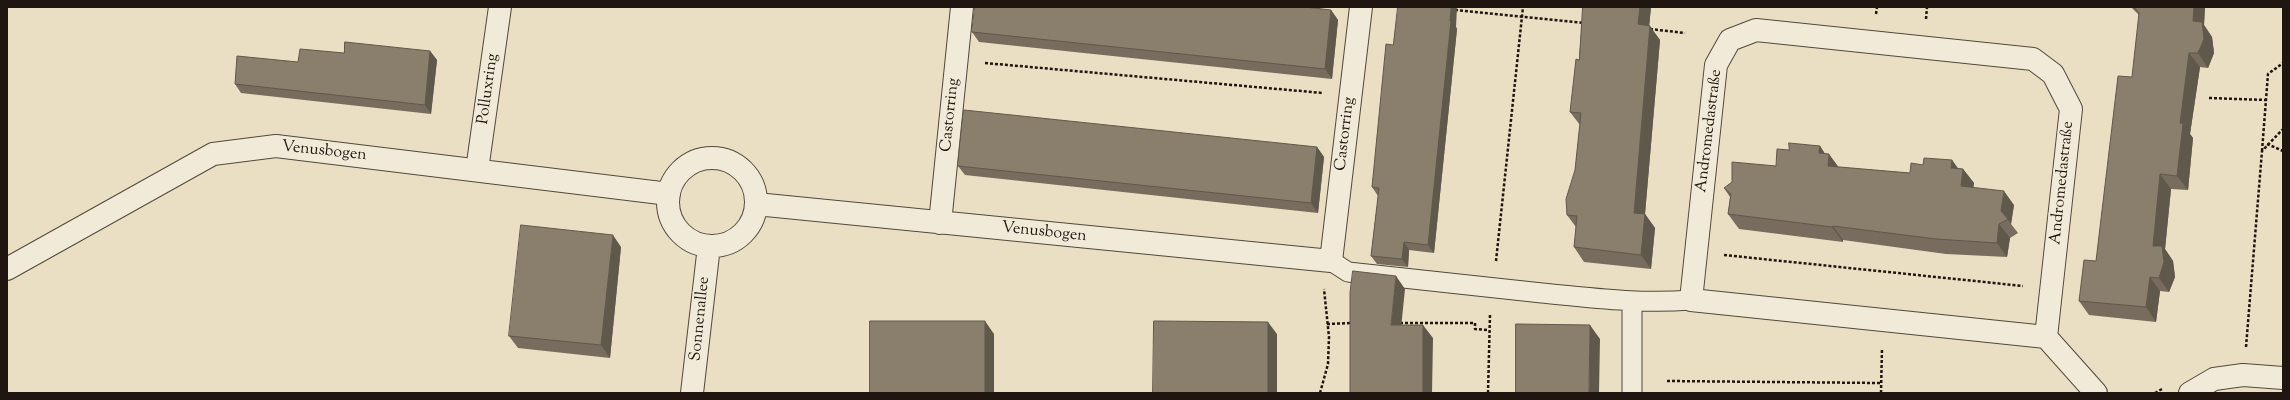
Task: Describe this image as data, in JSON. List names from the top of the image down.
{
  "streets": {
    "street": [
      "Polluxring",
      "Castorring",
      "Andromedastraße",
      "Venusbogen",
      "Sonnenallee"
    ]
  },
  "crossings": [
    ["Polluxring", "Venusbogen"],
    ["Castorring", "Venusbogen"],
    ["Venusbogen", "Sonnenallee"]
  ]
}
